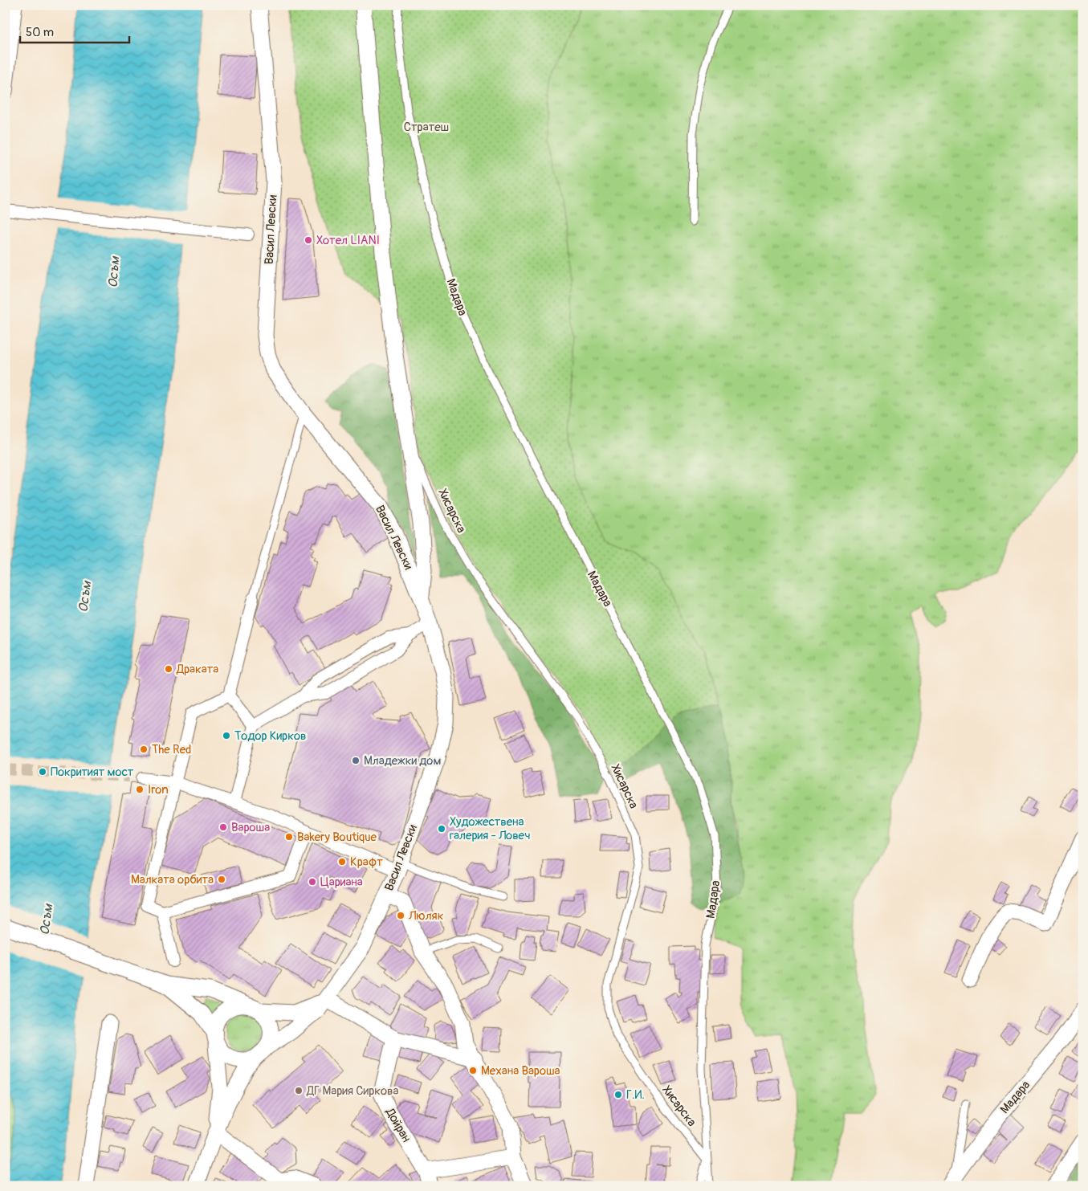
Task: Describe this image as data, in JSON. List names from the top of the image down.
{
  "streets": {
    "street": ["Васил Левски", "Мадара", "Дойран"],
    "lane": ["Хисарска"]
  },
  "crossings": [
    ["Мадара", "Хисарска"]
  ],
  "water": ["Осъм"],
  "parks": ["Стратеш"],
  "places": [
    "Хотел LIANI",
    "Драката",
    "Тодор Кирков",
    "The Red",
    "Младежки дом",
    "Покритият мост",
    "Iron",
    "Вароша",
    "Художествена галерия - Ловеч",
    "Bakery Boutique",
    "Крафт",
    "Малката орбита",
    "Цариана",
    "Люляк",
    "Механа Вароша",
    "ДГ Мария Сиркова",
    "Г.И."
  ],
  "scale_bar": "50 m"
}
